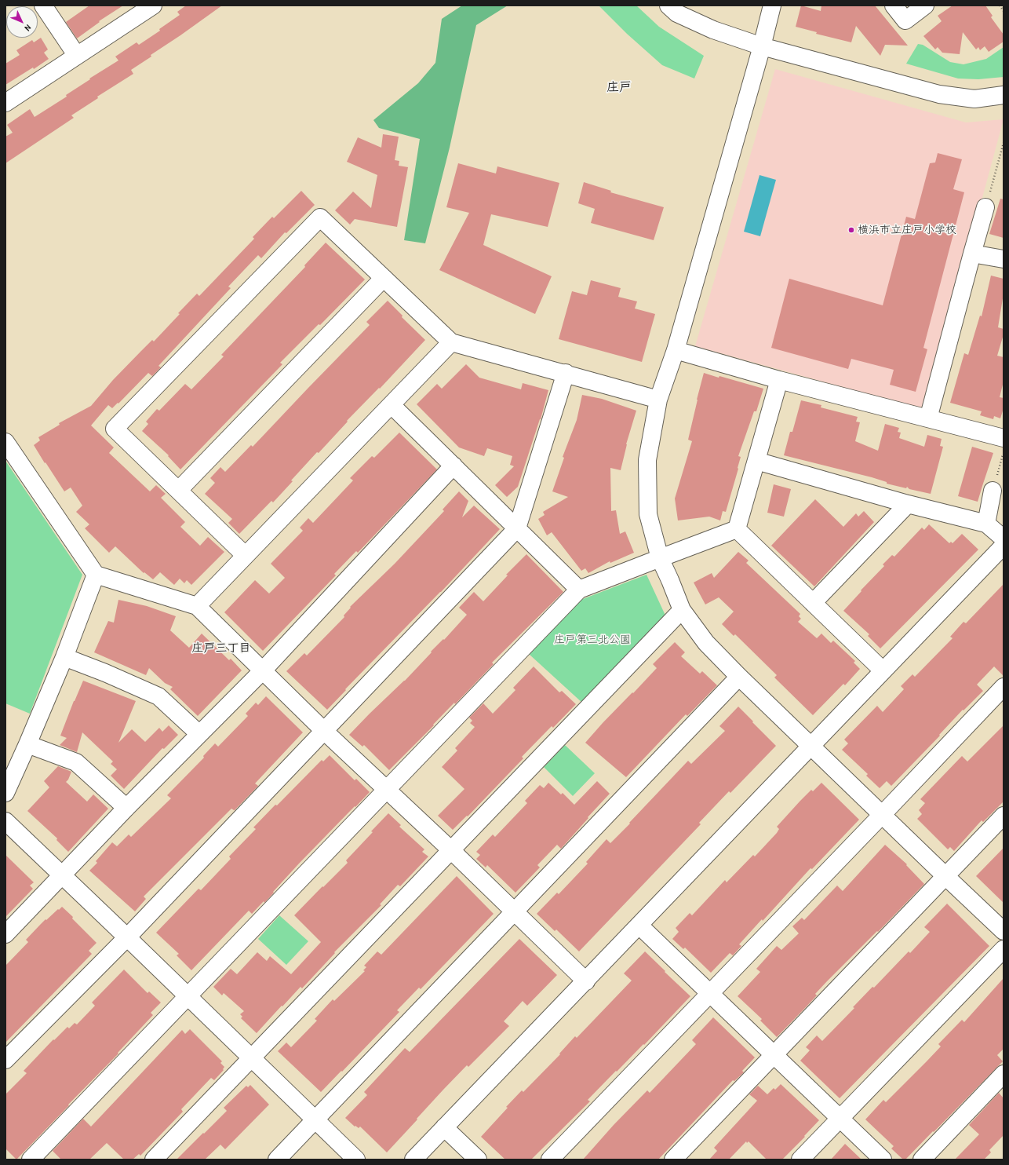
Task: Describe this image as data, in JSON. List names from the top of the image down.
{
  "districts": ["庄戸", "庄戸三丁目"],
  "parks": ["庄戸第三北公園"],
  "places": ["横浜市立庄戸小学校"],
  "north": "bottom right"
}
